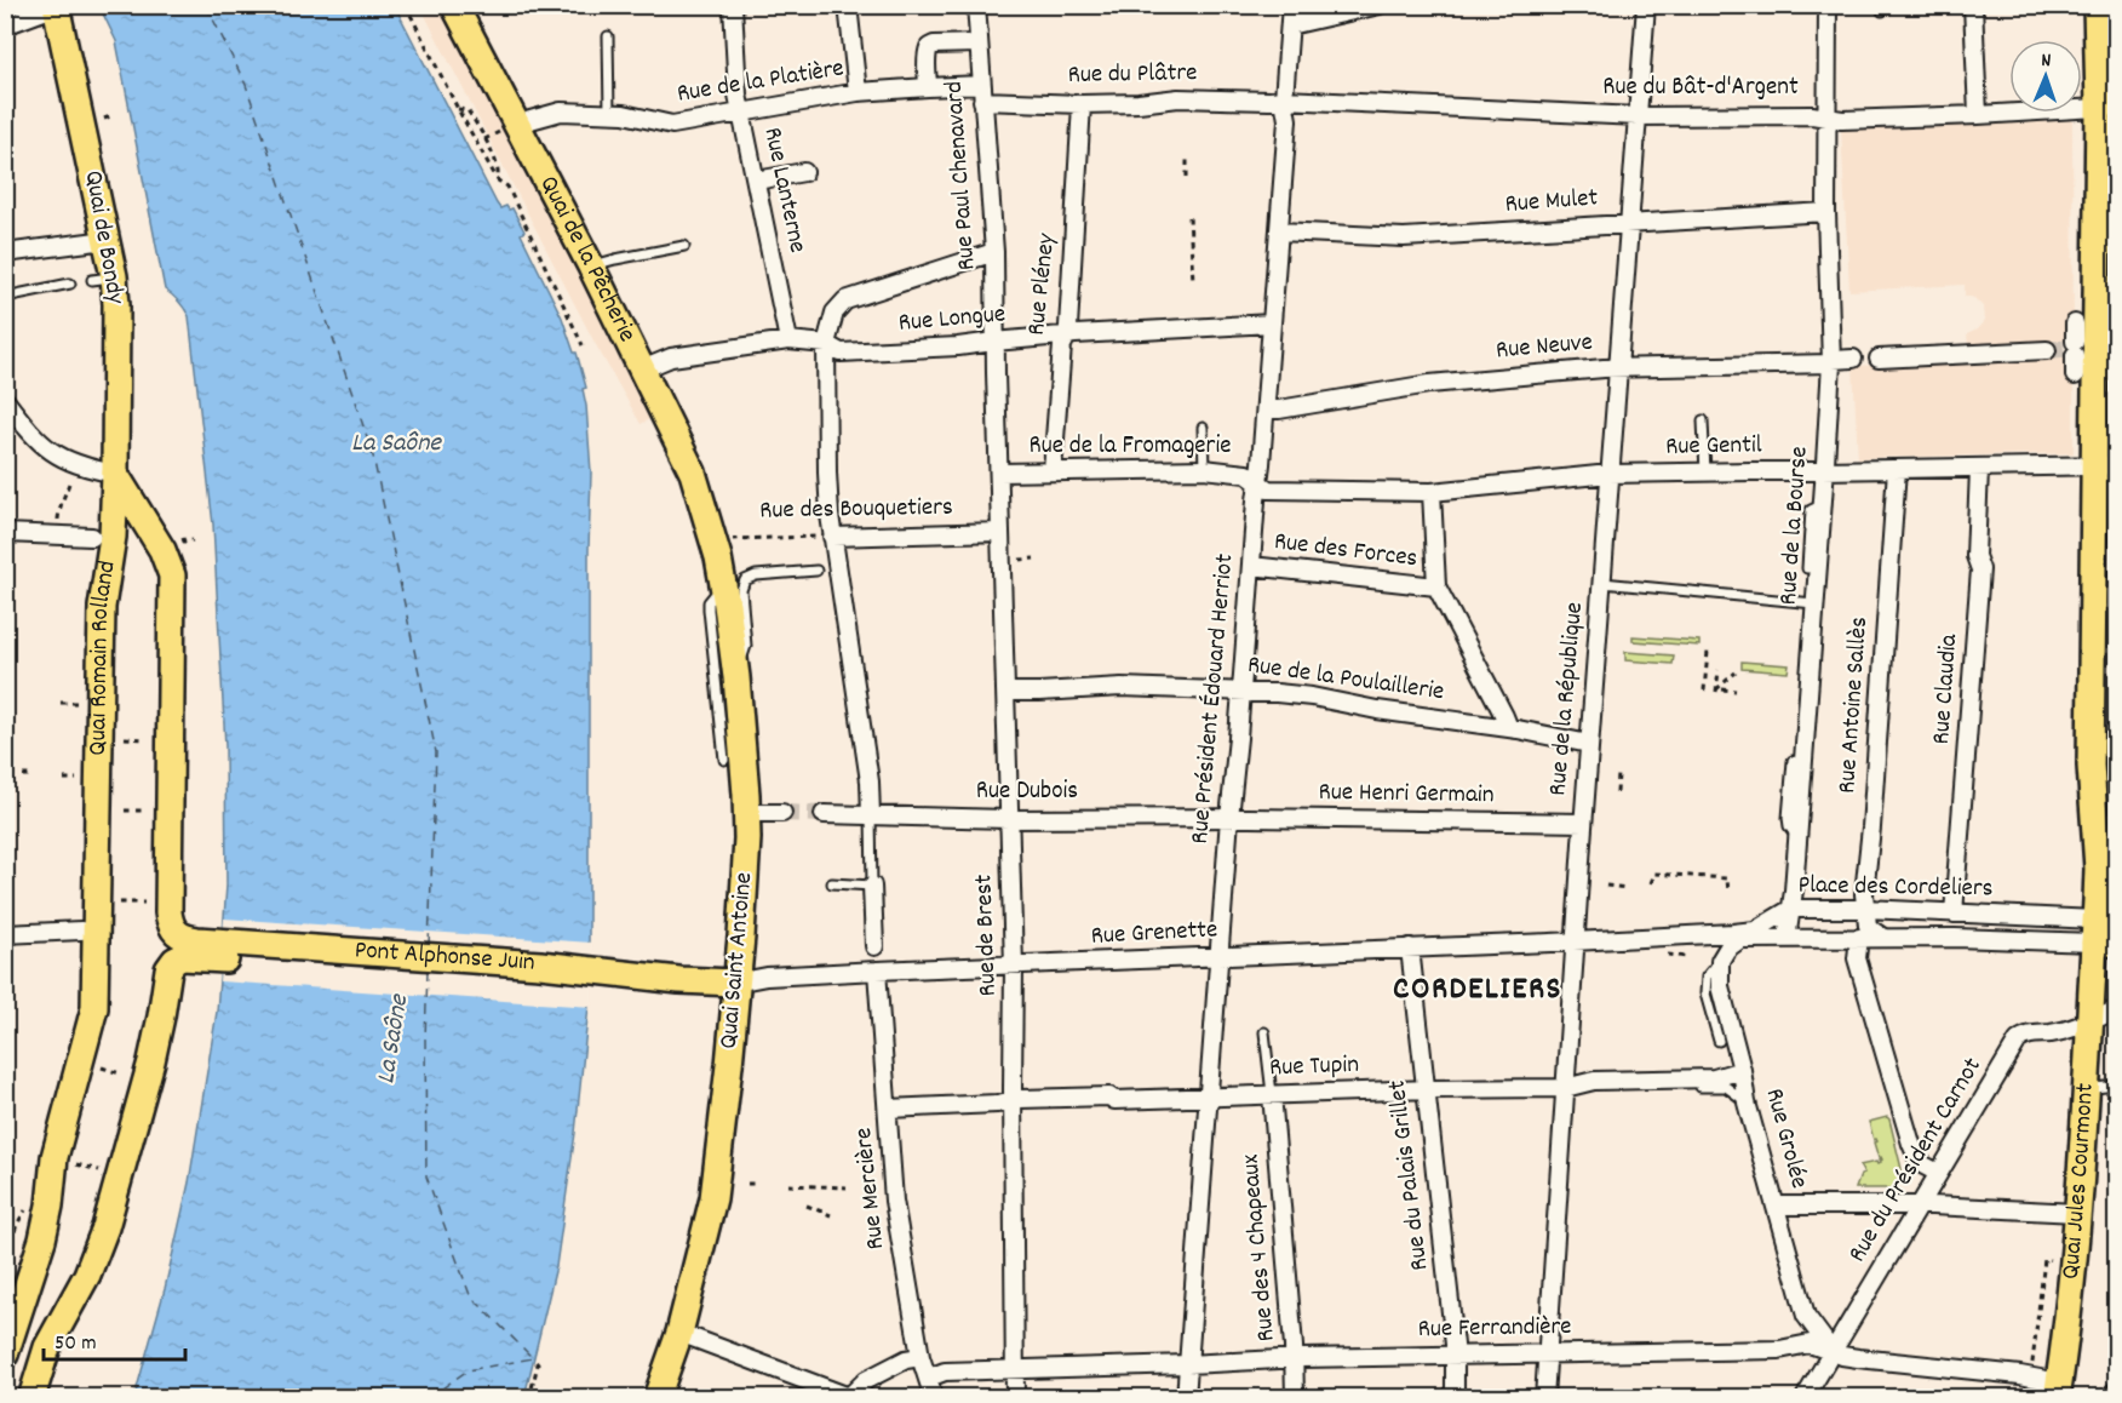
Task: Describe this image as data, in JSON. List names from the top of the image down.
{
  "streets": {
    "main road": [
      "Quai de Bondy",
      "Quai de la Pêcherie",
      "Quai Romain Rolland",
      "Pont Alphonse Juin",
      "Quai Saint Antoine",
      "Quai Jules Courmont"
    ],
    "street": [
      "Rue du Plâtre",
      "Rue de la Platière",
      "Rue du Bât-d'Argent",
      "Rue Paul Chenavard",
      "Rue Lanterne",
      "Rue Mulet",
      "Rue Pléney",
      "Rue Longue",
      "Rue Neuve",
      "Rue de la Fromagerie",
      "Rue Gentil",
      "Rue des Bouquetiers",
      "Rue de la Bourse",
      "Rue des Forces",
      "Rue de la Poulaillerie",
      "Rue Claudia",
      "Rue Président Édouard Herriot",
      "Rue de la République",
      "Rue Antoine Sallès",
      "Rue Dubois",
      "Rue Henri Germain",
      "Place des Cordeliers",
      "Rue Grenette",
      "Rue de Brest",
      "Rue Tupin",
      "Rue Grolée",
      "Rue du Président Carnot",
      "Rue du Palais Grillet",
      "Rue Mercière",
      "Rue des 4 Chapeaux",
      "Rue Ferrandière"
    ]
  },
  "crossings": [
    ["Rue du Plâtre", "Rue de la Platière"],
    ["Rue du Plâtre", "Rue du Bât-d'Argent"],
    ["Rue du Plâtre", "Rue Paul Chenavard"],
    ["Rue du Plâtre", "Rue Pléney"],
    ["Rue du Plâtre", "Rue Président Édouard Herriot"],
    ["Rue de la Platière", "Rue Paul Chenavard"],
    ["Rue de la Platière", "Rue Lanterne"],
    ["Rue de la Platière", "Quai de la Pêcherie"],
    ["Rue du Bât-d'Argent", "Rue de la Bourse"],
    ["Rue du Bât-d'Argent", "Rue Président Édouard Herriot"],
    ["Rue du Bât-d'Argent", "Rue de la République"],
    ["Rue du Bât-d'Argent", "Quai Jules Courmont"],
    ["Rue Paul Chenavard", "Rue Longue"],
    ["Rue Paul Chenavard", "Rue de la Fromagerie"],
    ["Rue Paul Chenavard", "Rue de Brest"],
    ["Rue Lanterne", "Rue Longue"],
    ["Rue Mulet", "Rue de la Bourse"],
    ["Rue Mulet", "Rue Président Édouard Herriot"],
    ["Rue Mulet", "Rue de la République"],
    ["Quai de Bondy", "Quai Romain Rolland"],
    ["Quai de la Pêcherie", "Rue Longue"],
    ["Quai de la Pêcherie", "Rue des Bouquetiers"],
    ["Quai de la Pêcherie", "Quai Saint Antoine"],
    ["Rue Pléney", "Rue Longue"],
    ["Rue Pléney", "Rue de la Fromagerie"],
    ["Rue Longue", "Rue Président Édouard Herriot"],
    ["Rue Neuve", "Rue de la Bourse"],
    ["Rue Neuve", "Rue Président Édouard Herriot"],
    ["Rue Neuve", "Rue de la République"],
    ["Rue de la Fromagerie", "Rue Gentil"],
    ["Rue de la Fromagerie", "Rue Président Édouard Herriot"],
    ["Rue de la Fromagerie", "Rue de Brest"],
    ["Rue Gentil", "Rue de la Bourse"],
    ["Rue Gentil", "Rue Claudia"],
    ["Rue Gentil", "Rue de la République"],
    ["Rue Gentil", "Rue Antoine Sallès"],
    ["Rue Gentil", "Quai Jules Courmont"],
    ["Rue des Bouquetiers", "Rue de Brest"],
    ["Rue des Bouquetiers", "Quai Saint Antoine"],
    ["Rue de la Bourse", "Place des Cordeliers"],
    ["Rue des Forces", "Rue Président Édouard Herriot"],
    ["Quai Romain Rolland", "Pont Alphonse Juin"],
    ["Rue de la Poulaillerie", "Rue Président Édouard Herriot"],
    ["Rue de la Poulaillerie", "Rue de la République"],
    ["Rue de la Poulaillerie", "Rue de Brest"],
    ["Rue Claudia", "Place des Cordeliers"],
    ["Rue Président Édouard Herriot", "Rue Dubois"],
    ["Rue Président Édouard Herriot", "Rue Henri Germain"],
    ["Rue Président Édouard Herriot", "Rue Grenette"],
    ["Rue Président Édouard Herriot", "Rue Tupin"],
    ["Rue Président Édouard Herriot", "Rue Ferrandière"],
    ["Rue de la République", "Rue Henri Germain"],
    ["Rue de la République", "Place des Cordeliers"],
    ["Rue de la République", "Rue Grenette"],
    ["Rue de la République", "Rue Tupin"],
    ["Rue de la République", "Rue Ferrandière"],
    ["Rue Antoine Sallès", "Place des Cordeliers"],
    ["Rue Dubois", "Rue Henri Germain"],
    ["Rue Dubois", "Rue de Brest"],
    ["Place des Cordeliers", "Rue Grenette"],
    ["Place des Cordeliers", "Quai Jules Courmont"],
    ["Rue Grenette", "Rue de Brest"],
    ["Rue Grenette", "Pont Alphonse Juin"],
    ["Rue Grenette", "Quai Saint Antoine"],
    ["Rue Grenette", "Rue du Palais Grillet"],
    ["Rue Grenette", "Rue Mercière"],
    ["Rue de Brest", "Rue Tupin"],
    ["Rue de Brest", "Rue Ferrandière"],
    ["Pont Alphonse Juin", "Quai Saint Antoine"],
    ["Rue Tupin", "Rue Grolée"],
    ["Rue Tupin", "Rue du Palais Grillet"],
    ["Rue Tupin", "Rue Mercière"],
    ["Rue Tupin", "Rue des 4 Chapeaux"],
    ["Rue Grolée", "Rue du Président Carnot"],
    ["Rue Grolée", "Rue Ferrandière"],
    ["Rue du Président Carnot", "Quai Jules Courmont"],
    ["Rue du Président Carnot", "Rue Ferrandière"],
    ["Rue du Palais Grillet", "Rue Ferrandière"],
    ["Quai Jules Courmont", "Rue Ferrandière"],
    ["Rue Mercière", "Rue Ferrandière"],
    ["Rue des 4 Chapeaux", "Rue Ferrandière"]
  ],
  "districts": ["CORDELIERS"],
  "water": ["La Saône"],
  "scale_bar": "50 m",
  "north": "top"
}
